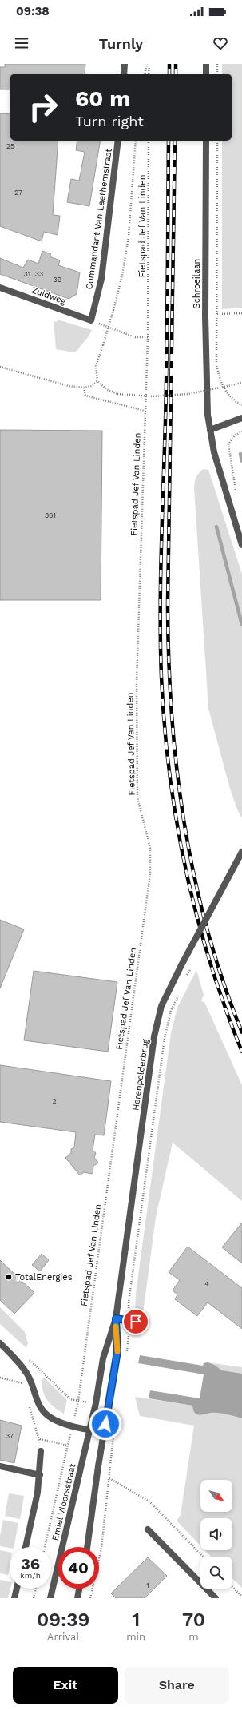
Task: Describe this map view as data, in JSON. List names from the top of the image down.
{
  "streets": {
    "street": [
      "Commandant Van Laethemstraat",
      "Schroeilaan",
      "Zuidweg",
      "Herenpolderbrug",
      "Emiel Vloorsstraat"
    ],
    "path": ["Fietspad Jef Van Linden"]
  },
  "crossings": [
    ["Commandant Van Laethemstraat", "Zuidweg"],
    ["Herenpolderbrug", "Emiel Vloorsstraat"]
  ],
  "places": ["TotalEnergies"],
  "house_numbers": [
    "25",
    "27",
    "31",
    "33",
    "39",
    "361",
    "2",
    "4",
    "37",
    "1"
  ],
  "north": "bottom right",
  "page": {
    "status": "09:38",
    "header": "Turnly",
    "turn": ["60 m", "Turn right"],
    "speed": "36 km/h",
    "limit": "40",
    "eta": [
      "09:39",
      "Arrival",
      "1",
      "min",
      "70",
      "m"
    ],
    "buttons": ["Exit", "Share"]
  }
}
